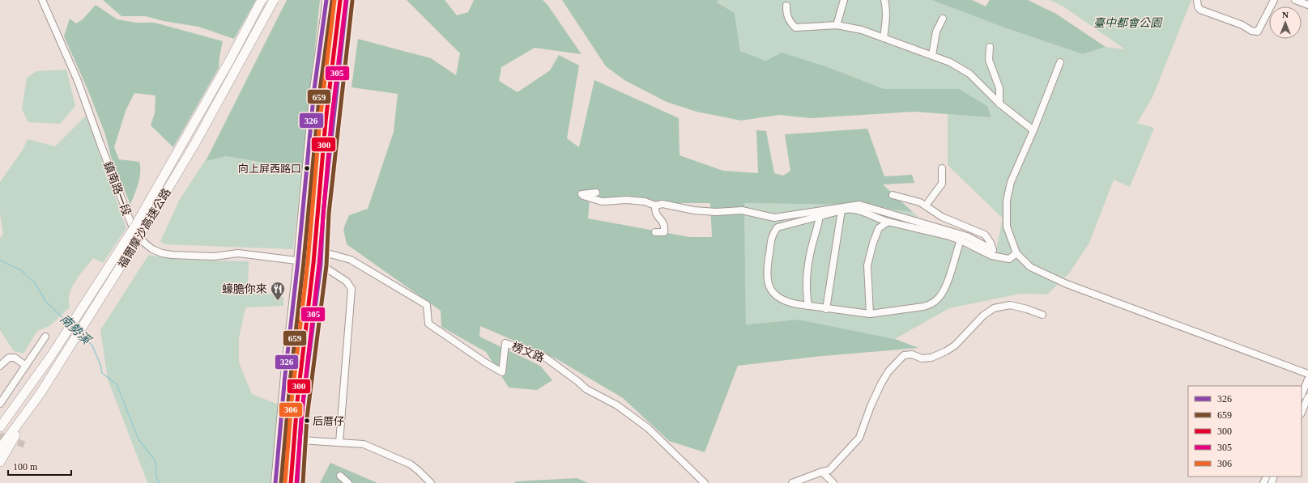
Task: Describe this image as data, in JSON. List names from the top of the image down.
{
  "streets": {
    "highway": ["福爾摩沙高速公路"],
    "street": ["鎮南路一段", "榜文路"]
  },
  "water": ["南勢溪"],
  "parks": ["臺中都會公園"],
  "places": {
    "other": ["向上屏西路口", "后厝仔"],
    "restaurant": ["蠔膽你來"]
  },
  "lines": [
    "transit line 326",
    "transit line 300",
    "transit line 306",
    "transit line 659",
    "transit line 305"
  ],
  "legend": [
    "326",
    "659",
    "300",
    "305",
    "306"
  ],
  "scale_bar": "100 m",
  "north": "top"
}
